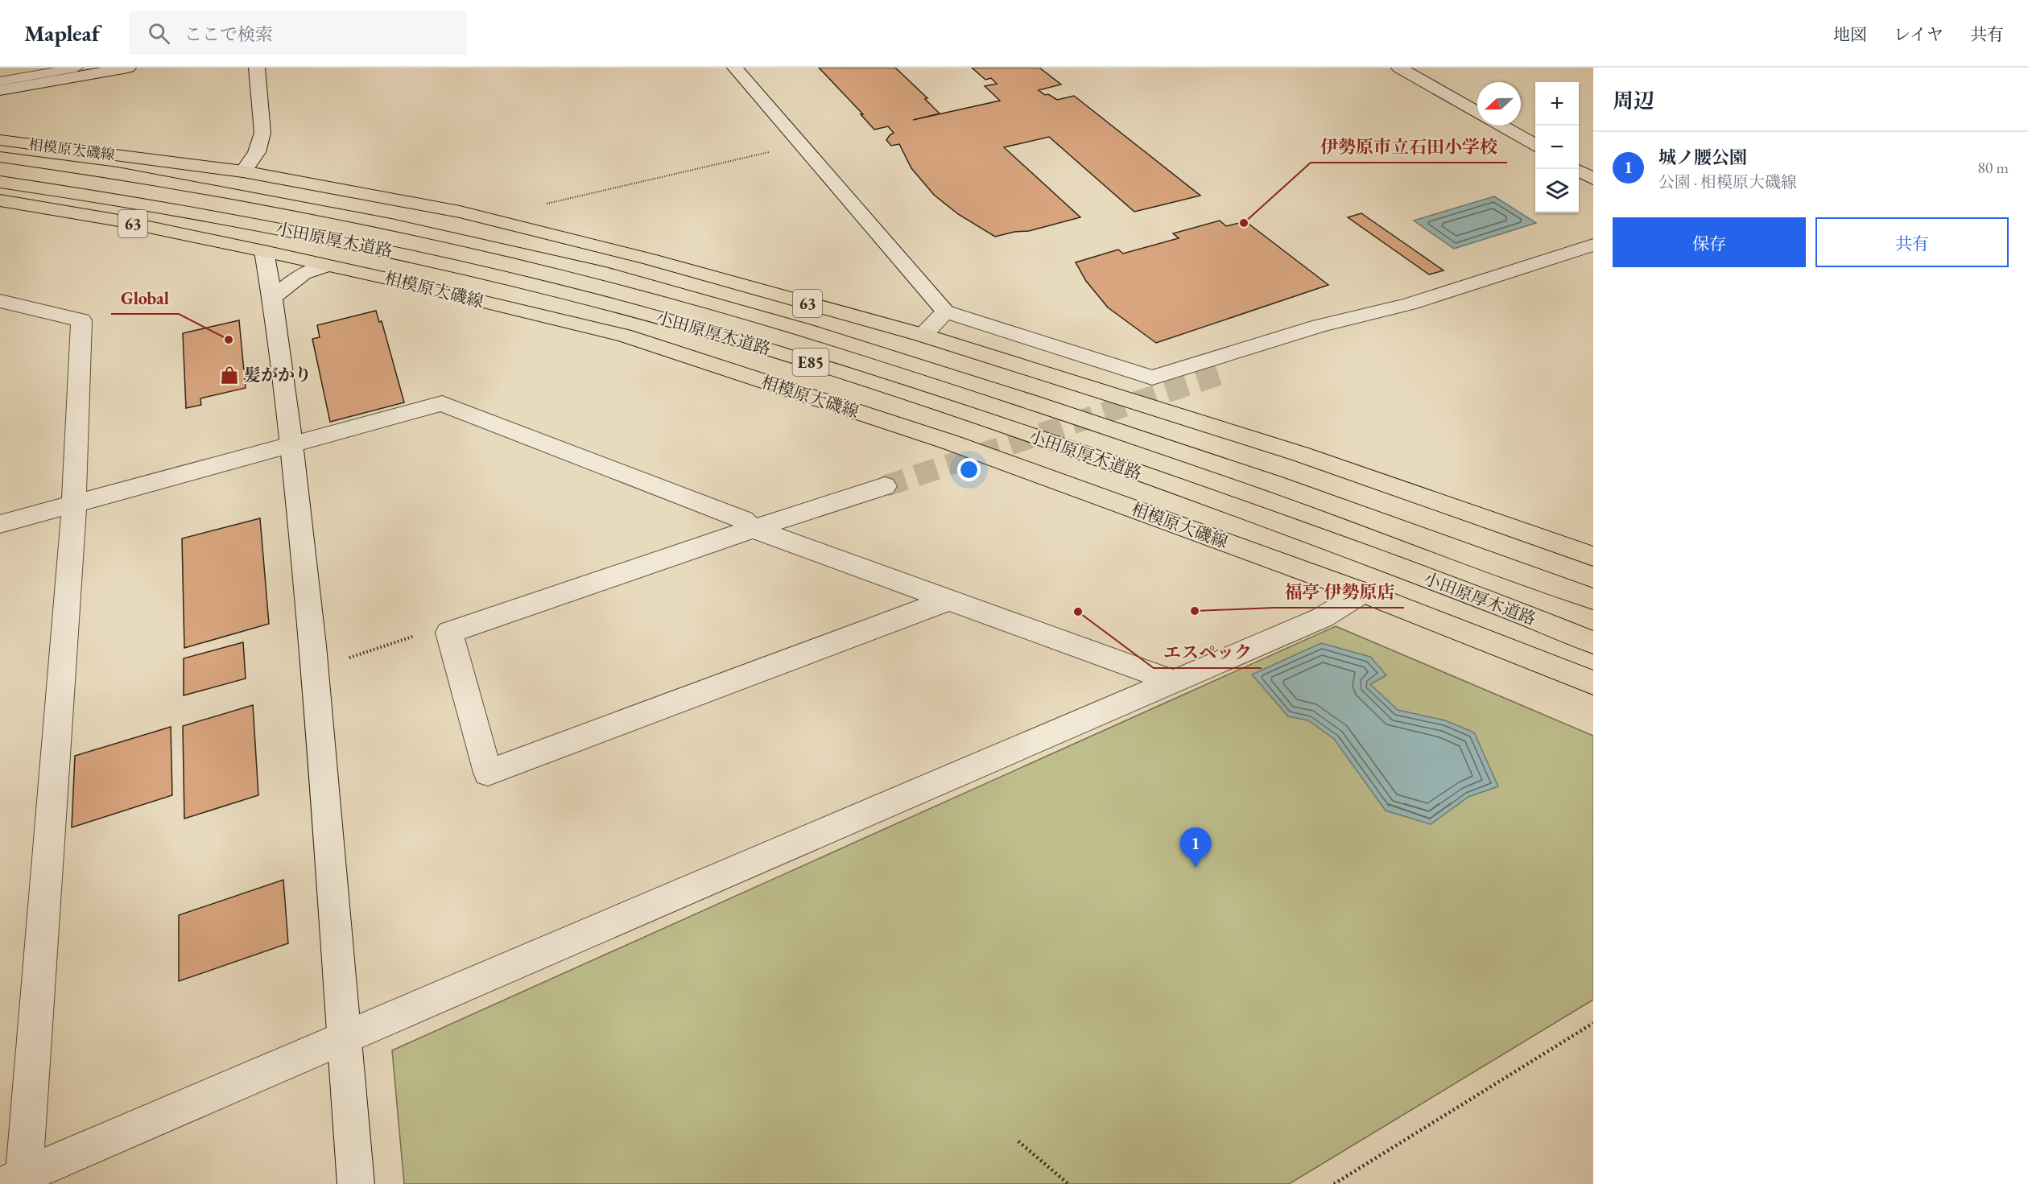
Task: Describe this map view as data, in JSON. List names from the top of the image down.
{
  "streets": {
    "main road": [
      "相模原大磯線",
      "63",
      "小田原厚木道路",
      "E85"
    ]
  },
  "places": {
    "other": [
      "伊勢原市立石田小学校",
      "Global",
      "福亭 伊勢原店",
      "エスペック"
    ],
    "shop": ["髪がかり"]
  },
  "north": "left",
  "page": {
    "header": "Mapleaf",
    "search": "ここで検索",
    "nav": ["地図", "レイヤ", "共有"],
    "heading": "周辺",
    "map_buttons": ["+", "−"],
    "list": [
      {
        "mark": "1",
        "name": "城ノ腰公園",
        "note": "公園 · 相模原大磯線",
        "value": "80 m"
      }
    ],
    "buttons": ["保存", "共有"],
    "pins": "1"
  }
}
